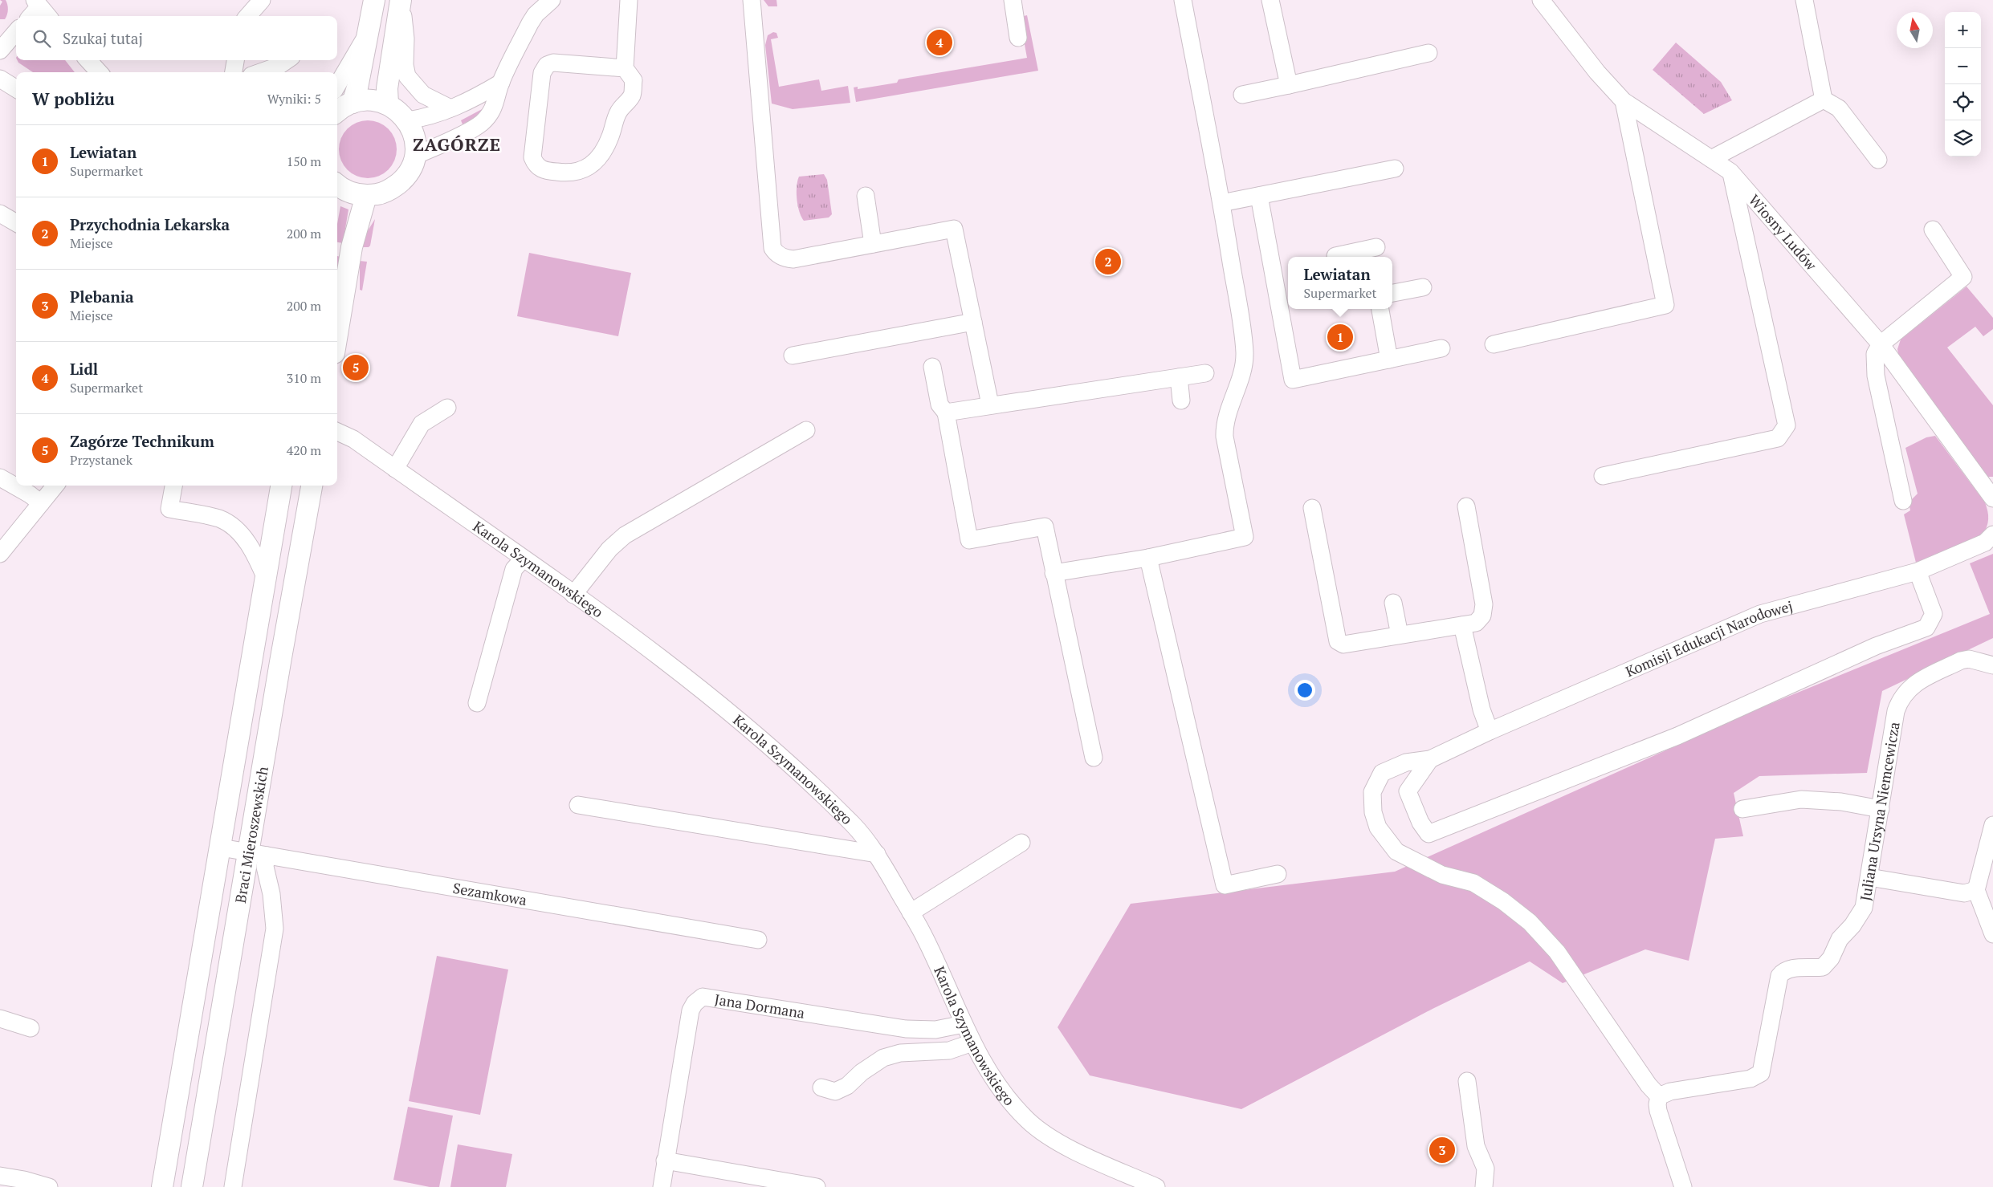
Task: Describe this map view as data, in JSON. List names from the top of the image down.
{
  "streets": {
    "main road": ["Braci Mieroszewskich"],
    "street": [
      "Wiosny Ludów",
      "Karola Szymanowskiego",
      "Komisji Edukacji Narodowej",
      "Juliana Ursyna Niemcewicza",
      "Sezamkowa",
      "Jana Dormana"
    ]
  },
  "crossings": [
    ["Karola Szymanowskiego", "Jana Dormana"],
    ["Braci Mieroszewskich", "Sezamkowa"]
  ],
  "districts": ["ZAGÓRZE"],
  "north": "top",
  "page": {
    "map_buttons": ["+", "−"],
    "search": "Szukaj tutaj",
    "pins": [
      "4",
      "2",
      "1",
      "5",
      "3"
    ],
    "heading": ["W pobliżu", "Wyniki: 5"],
    "list": [
      {
        "mark": "1",
        "name": "Lewiatan",
        "note": "Supermarket",
        "value": "150 m"
      },
      {
        "mark": "2",
        "name": "Przychodnia Lekarska",
        "note": "Miejsce",
        "value": "200 m"
      },
      {
        "mark": "3",
        "name": "Plebania",
        "note": "Miejsce",
        "value": "200 m"
      },
      {
        "mark": "4",
        "name": "Lidl",
        "note": "Supermarket",
        "value": "310 m"
      },
      {
        "mark": "5",
        "name": "Zagórze Technikum",
        "note": "Przystanek",
        "value": "420 m"
      }
    ],
    "popup": ["Lewiatan", "Supermarket"]
  }
}
